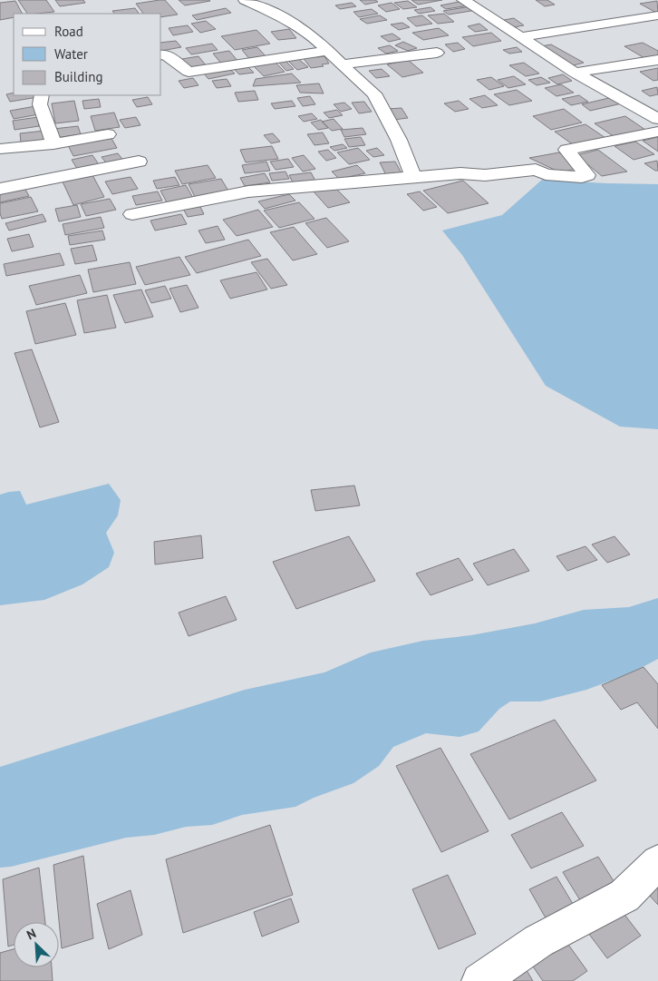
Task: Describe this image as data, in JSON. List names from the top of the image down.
{
  "legend": ["Road", "Water", "Building"],
  "north": "top left"
}
